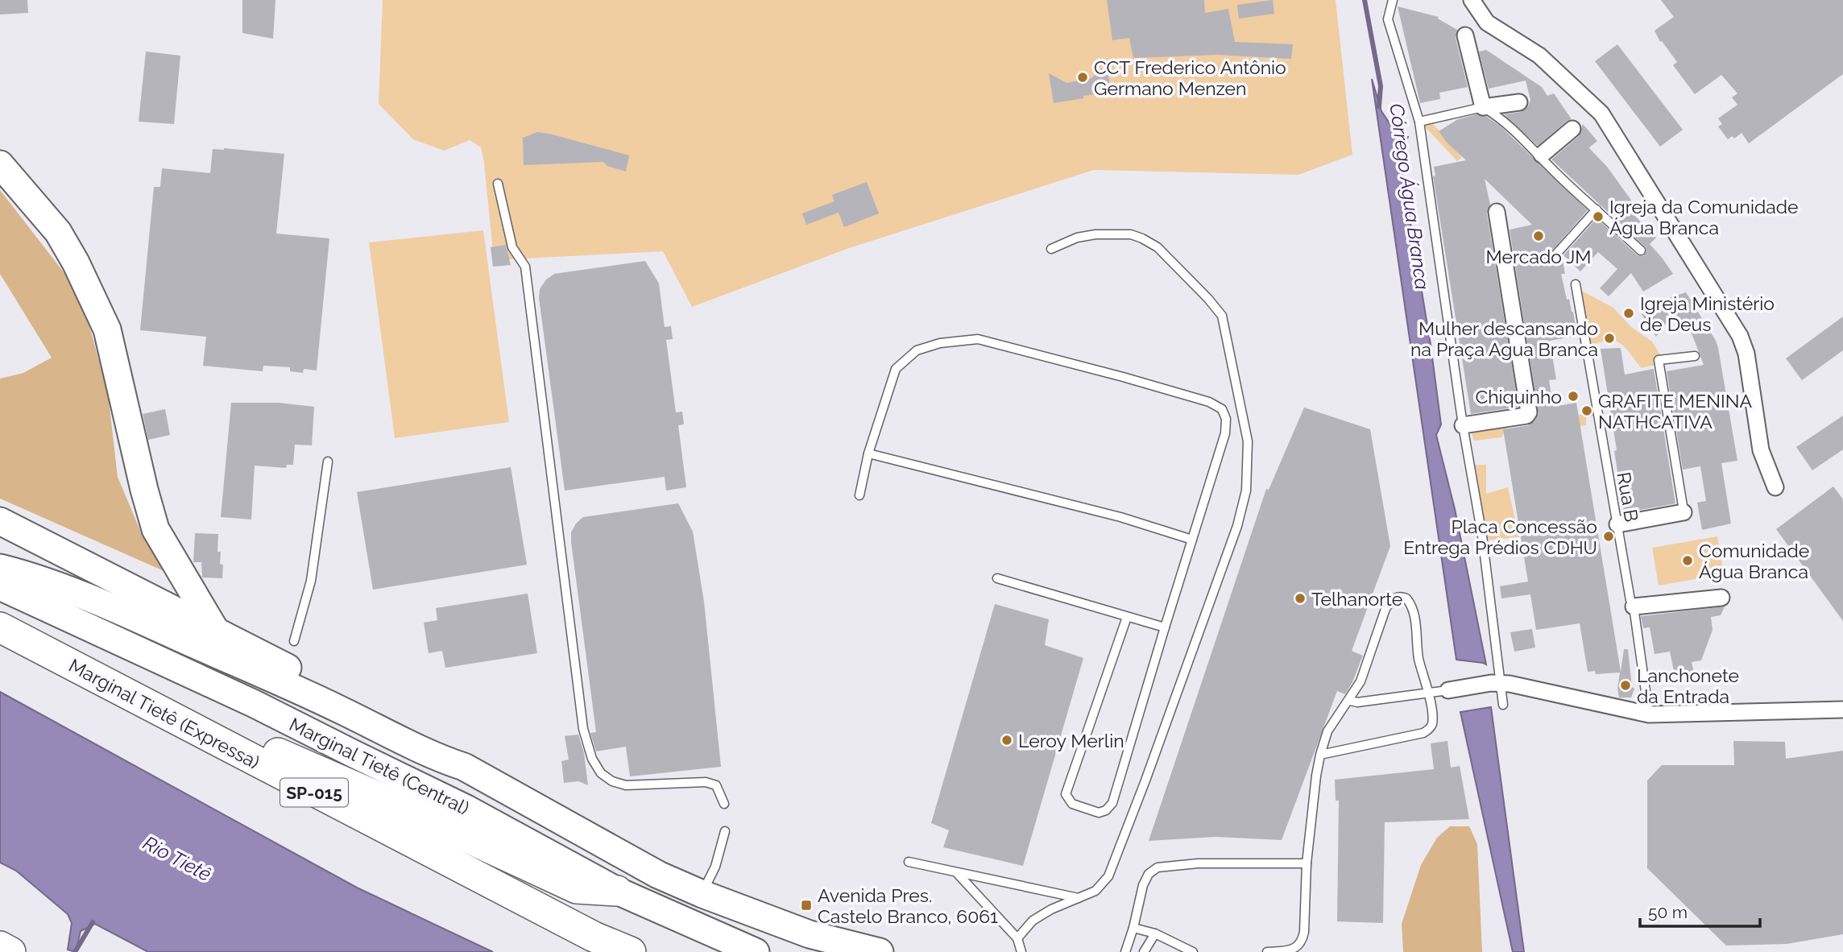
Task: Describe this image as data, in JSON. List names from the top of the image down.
{
  "streets": {
    "highway": ["Marginal Tietê (Expressa)", "Marginal Tietê (Central)", "SP-015"],
    "lane": ["Rua B"]
  },
  "water": ["Córrego Água Branca", "Rio Tietê"],
  "places": {
    "other": [
      "CCT Frederico Antônio Germano Menzen",
      "Igreja da Comunidade Água Branca",
      "Mercado JM",
      "Igreja Ministério de Deus",
      "Mulher descansando na Praça Agua Branca",
      "Chiquinho",
      "GRAFITE MENINA NATHCATIVA",
      "Placa Concessão Entrega Prédios CDHU",
      "Comunidade Água Branca",
      "Telhanorte",
      "Lanchonete da Entrada",
      "Leroy Merlin"
    ],
    "transit": ["Avenida Pres. Castelo Branco, 6061"]
  },
  "scale_bar": "50 m"
}
